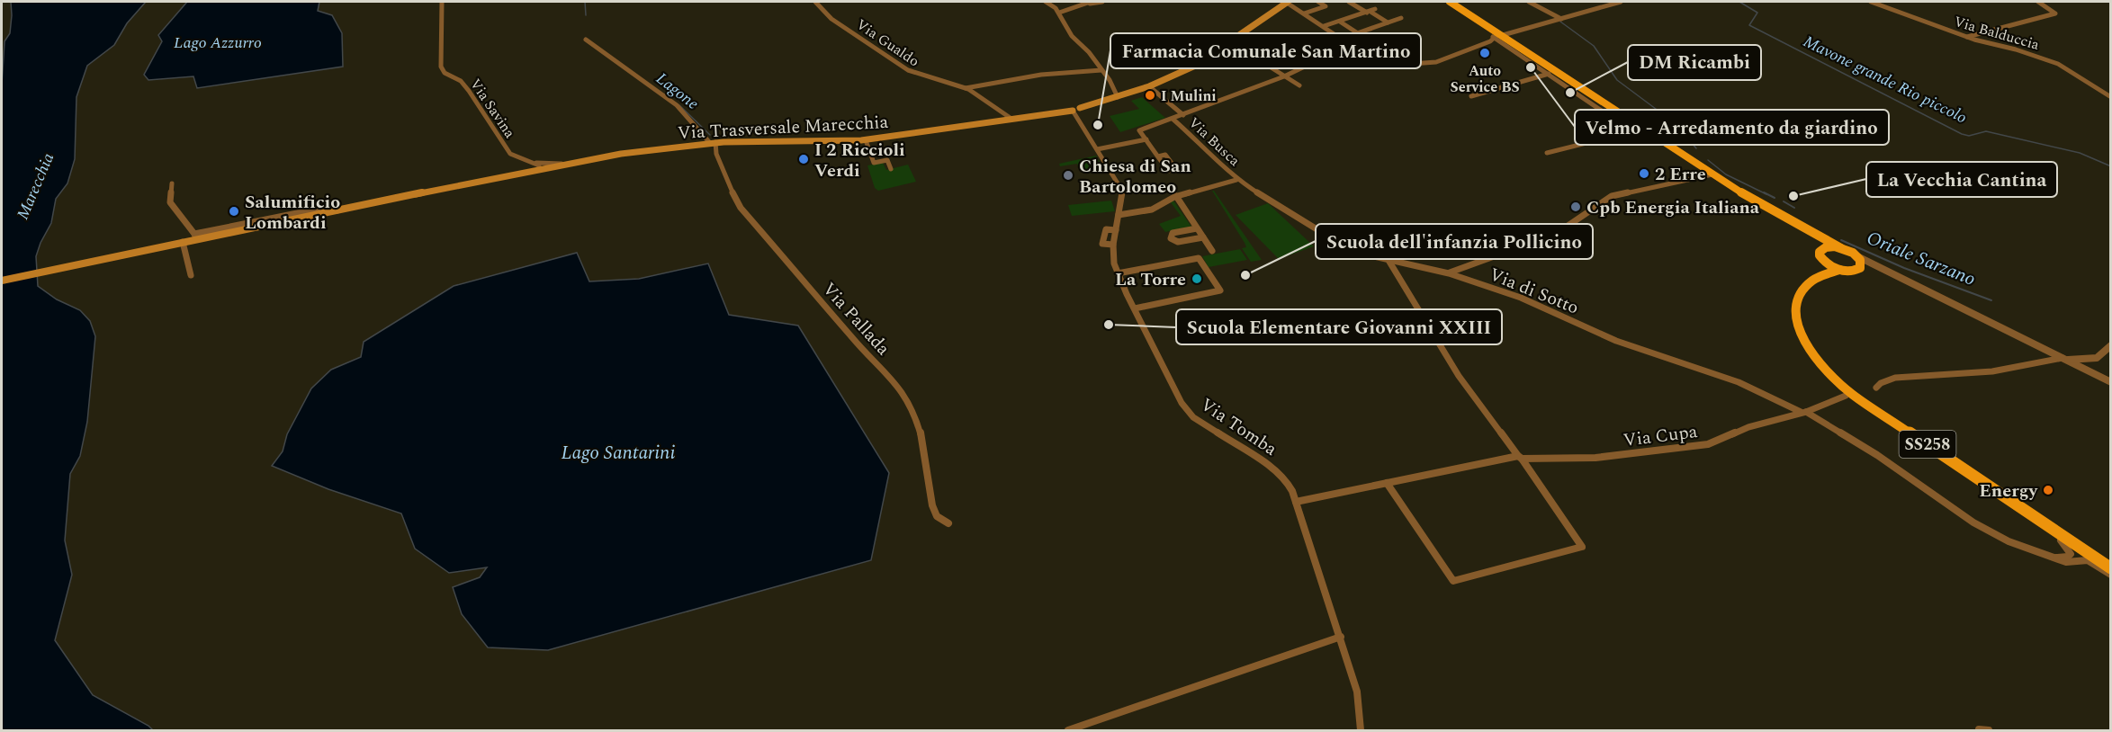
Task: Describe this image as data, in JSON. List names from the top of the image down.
{
  "streets": {
    "main road": ["Via Trasversale Marecchia", "SS258"],
    "street": [
      "Via Balduccia",
      "Via Gualdo",
      "Via Savina",
      "Via Busca",
      "Via di Sotto",
      "Via Pallada",
      "Via Tomba",
      "Via Cupa"
    ]
  },
  "crossings": [
    ["Via Gualdo", "Via Trasversale Marecchia"],
    ["Via Savina", "Via Trasversale Marecchia"],
    ["Via Trasversale Marecchia", "Via Pallada"],
    ["Via Trasversale Marecchia", "Via Tomba"],
    ["Via Busca", "Via di Sotto"],
    ["Via Busca", "Via Tomba"],
    ["Via di Sotto", "Via Cupa"],
    ["Via Tomba", "Via Cupa"]
  ],
  "water": [
    "Lago Azzurro",
    "Mavone grande Rio piccolo",
    "Lagone",
    "Marecchia",
    "Oriale Sarzano",
    "Lago Santarini"
  ],
  "places": [
    "Auto Service BS",
    "Velmo - Arredamento da giardino",
    "DM Ricambi",
    "I Mulini",
    "Farmacia Comunale San Martino",
    "I 2 Riccioli Verdi",
    "2 Erre",
    "Chiesa di San Bartolomeo",
    "La Vecchia Cantina",
    "Cpb Energia Italiana",
    "Salumificio Lombardi",
    "Scuola dell'infanzia Pollicino",
    "La Torre",
    "Scuola Elementare Giovanni XXIII",
    "Energy"
  ]
}
